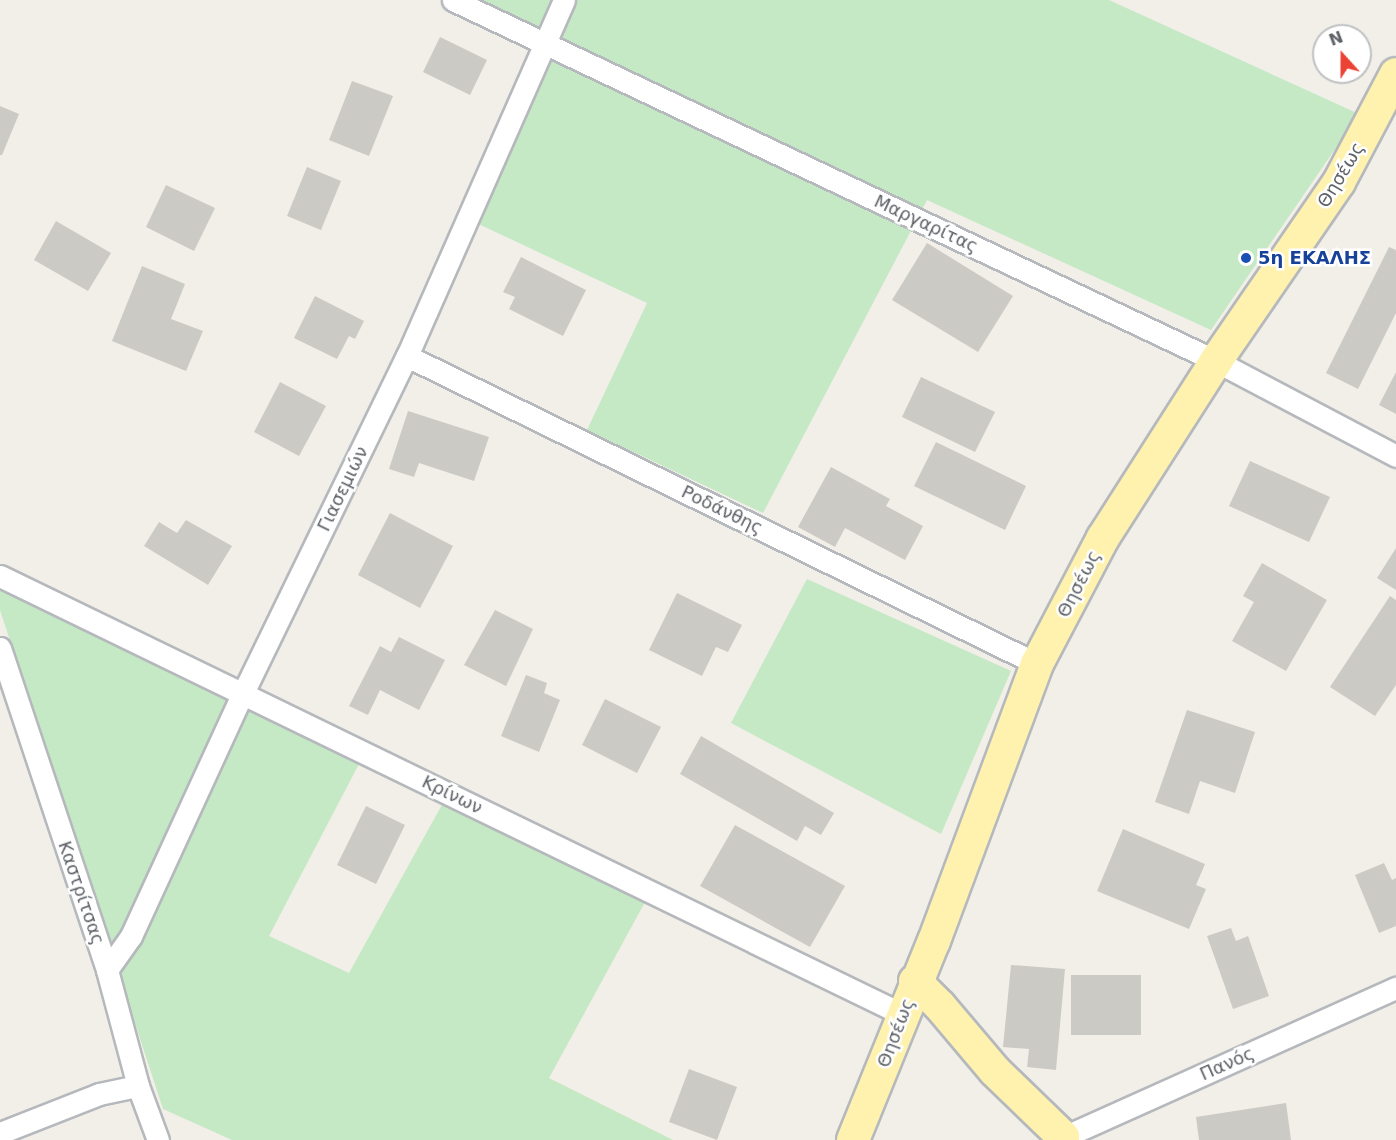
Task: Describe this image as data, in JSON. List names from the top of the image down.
{
  "streets": {
    "main road": ["Θησέως"],
    "street": [
      "Μαργαρίτας",
      "Γιασεμιών",
      "Ροδάνθης",
      "Κρίνων",
      "Καστρίτσας",
      "Πανός"
    ]
  },
  "crossings": [
    ["Θησέως", "Μαργαρίτας"],
    ["Θησέως", "Ροδάνθης"],
    ["Θησέως", "Κρίνων"],
    ["Μαργαρίτας", "Γιασεμιών"],
    ["Γιασεμιών", "Ροδάνθης"],
    ["Γιασεμιών", "Κρίνων"],
    ["Γιασεμιών", "Καστρίτσας"]
  ],
  "places": ["5η ΕΚΑΛΗΣ"],
  "north": "top"
}
